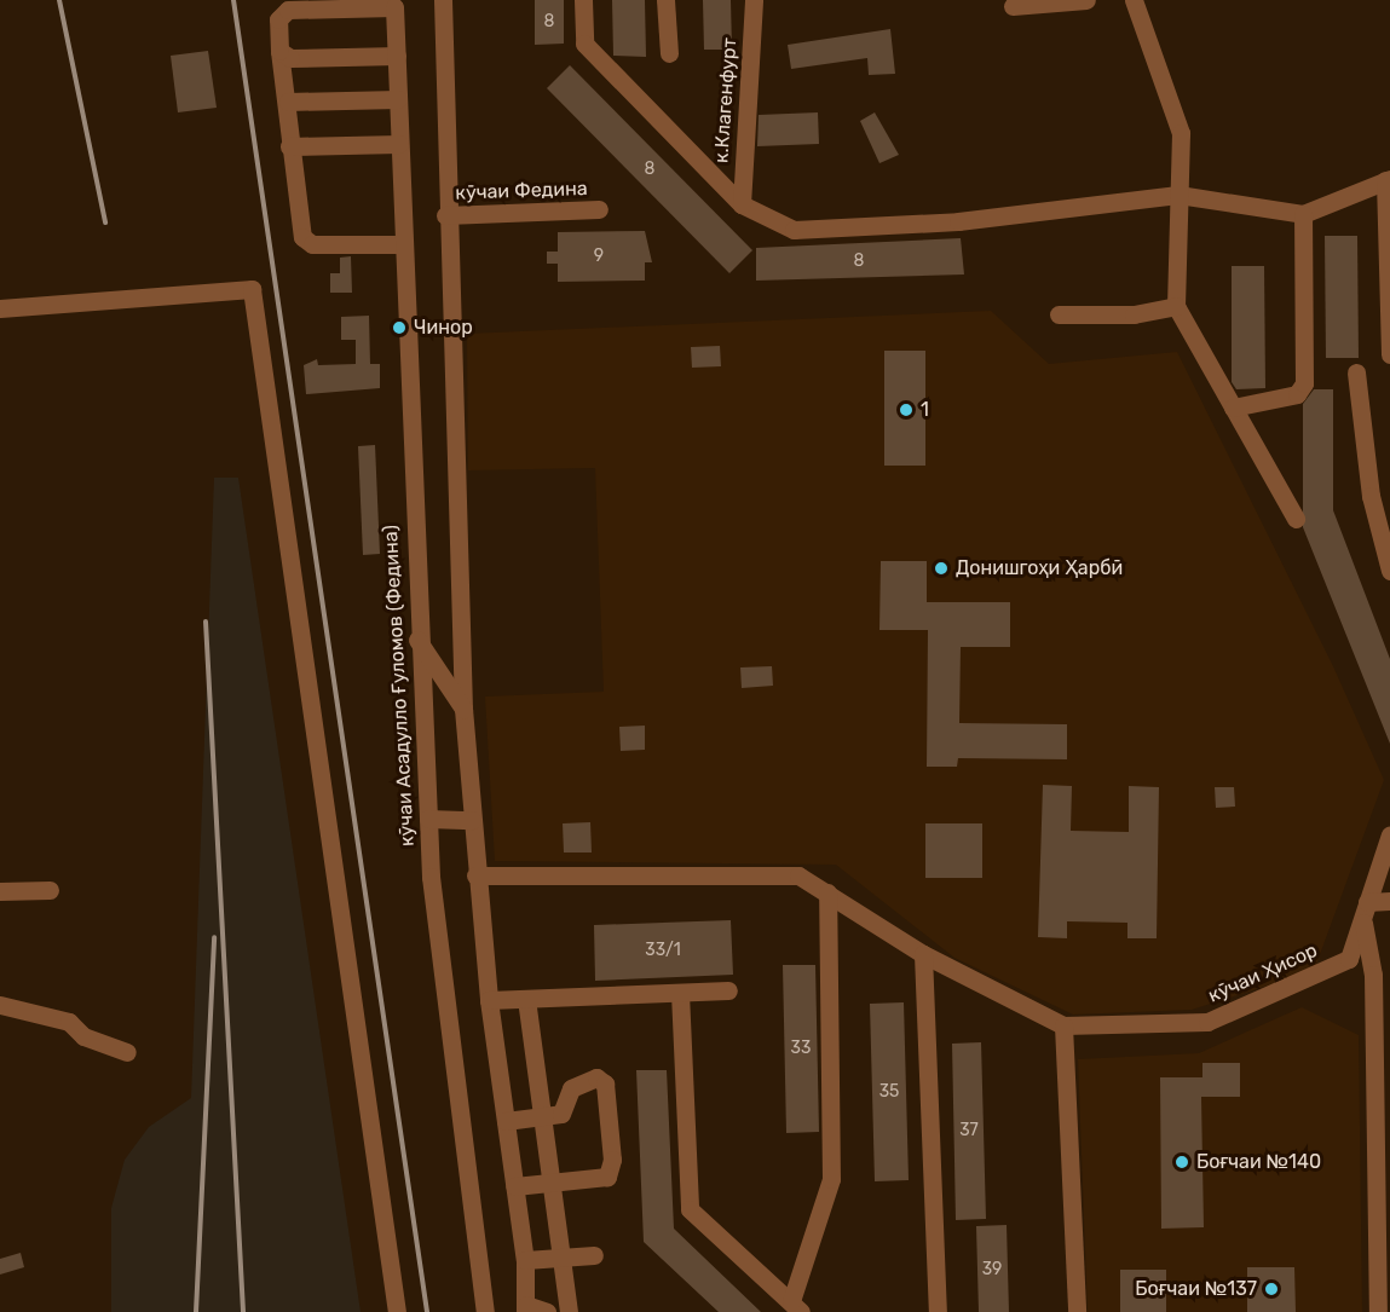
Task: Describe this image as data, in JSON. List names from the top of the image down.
{
  "streets": {
    "street": [
      "к.Клагенфурт",
      "кӯчаи Федина",
      "кӯчаи Асадулло Ғуломов (Федина)",
      "кӯчаи Ҳисор"
    ]
  },
  "places": [
    "Чинор",
    "1",
    "Донишгоҳи Ҳарбӣ",
    "Боғчаи №140",
    "Боғчаи №137"
  ],
  "house_numbers": [
    "8",
    "8",
    "9",
    "8",
    "33/1",
    "33",
    "35",
    "37",
    "39"
  ]
}
